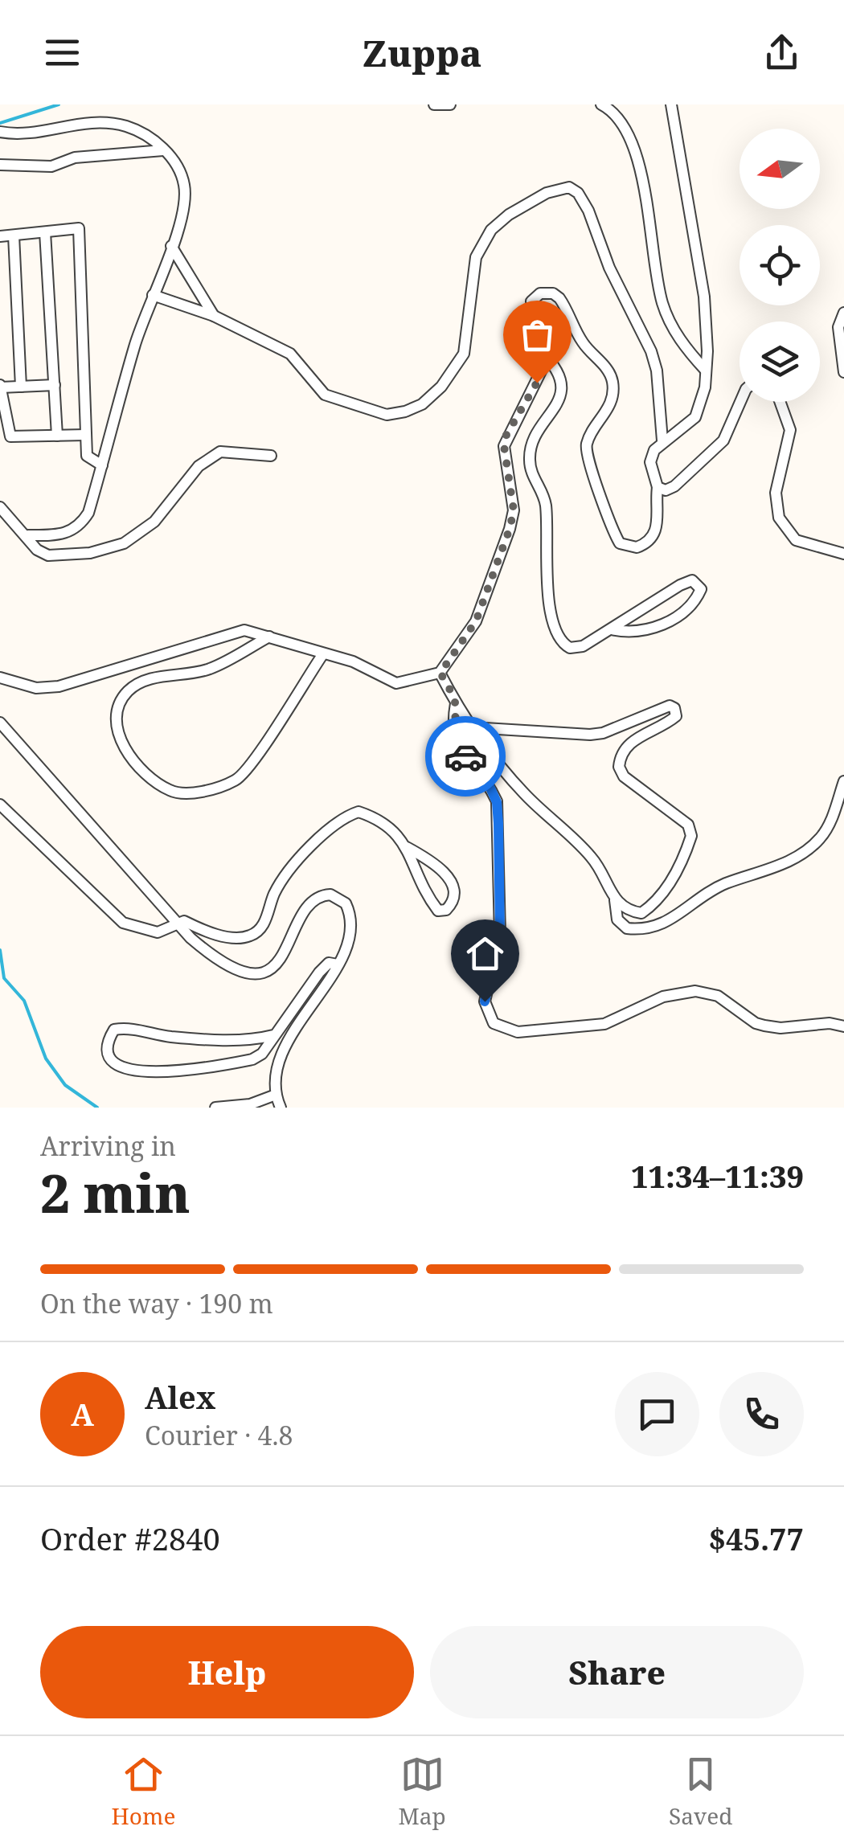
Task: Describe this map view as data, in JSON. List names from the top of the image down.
{
  "north": "left",
  "page": {
    "header": "Zuppa",
    "heading": ["2 min", "Arriving in", "11:34–11:39"],
    "panel": [
      "Alex",
      "Courier · 4.8",
      "Order #2840",
      "$45.77"
    ],
    "bar": "On the way · 190 m",
    "round": "A",
    "buttons": ["Help", "Share"],
    "tabs": ["Home", "Map", "Saved"]
  }
}
